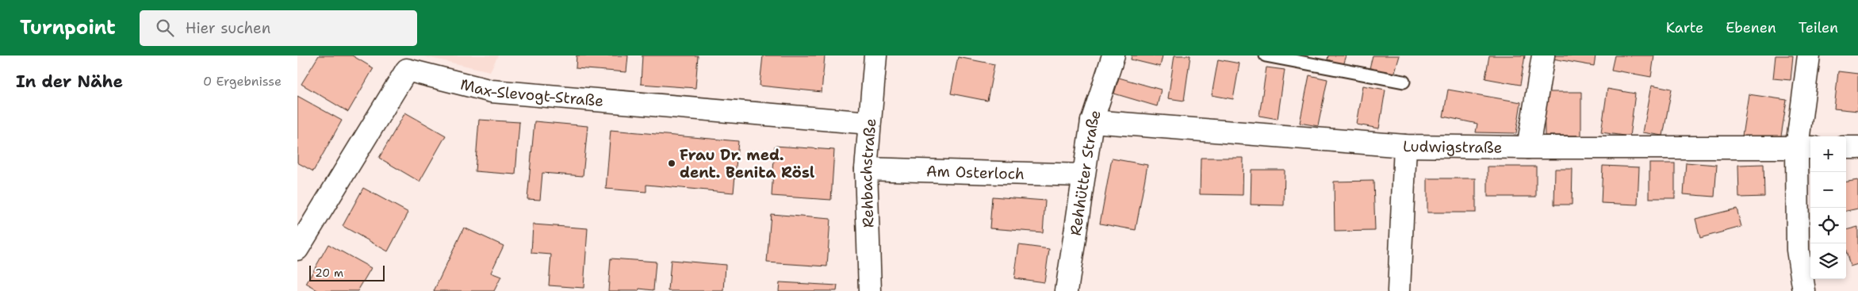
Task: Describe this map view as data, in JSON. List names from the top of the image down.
{
  "streets": {
    "street": [
      "Max-Slevogt-Straße",
      "Ludwigstraße",
      "Am Osterloch",
      "Rehhütter Straße",
      "Rehbachstraße"
    ]
  },
  "crossings": [
    ["Max-Slevogt-Straße", "Rehbachstraße"],
    ["Ludwigstraße", "Rehhütter Straße"],
    ["Am Osterloch", "Rehhütter Straße"],
    ["Am Osterloch", "Rehbachstraße"]
  ],
  "places": ["Frau Dr. med. dent. Benita Rösl"],
  "scale_bar": "20 m",
  "page": {
    "header": "Turnpoint",
    "search": "Hier suchen",
    "nav": ["Karte", "Ebenen", "Teilen"],
    "heading": ["In der Nähe", "0 Ergebnisse"],
    "map_buttons": ["+", "−"],
    "scale": "20 m"
  }
}
